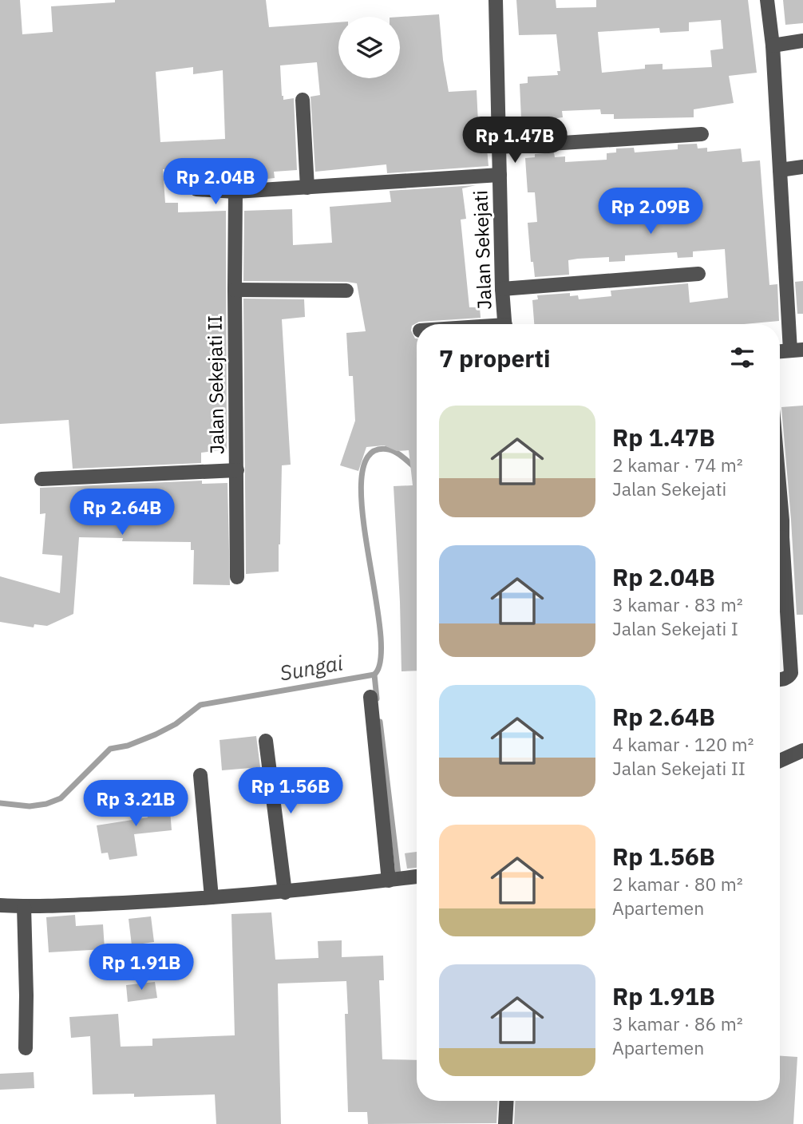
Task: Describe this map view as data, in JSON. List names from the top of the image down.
{
  "streets": {
    "street": ["Jalan Sekejati", "Jalan Sekejati II"]
  },
  "water": ["Sungai"],
  "page": {
    "price": [
      "Rp 1.47B",
      "Rp 2.04B",
      "Rp 2.09B",
      "Rp 2.64B",
      "Rp 1.56B",
      "Rp 3.21B",
      "Rp 1.91B"
    ],
    "heading": "7 properti",
    "list": [
      {
        "name": "Rp 1.47B",
        "note": "2 kamar · 74 m² · Jalan Sekejati"
      },
      {
        "name": "Rp 2.04B",
        "note": "3 kamar · 83 m² · Jalan Sekejati I"
      },
      {
        "name": "Rp 2.64B",
        "note": "4 kamar · 120 m² · Jalan Sekejati II"
      },
      {
        "name": "Rp 1.56B",
        "note": "2 kamar · 80 m² · Apartemen"
      },
      {
        "name": "Rp 1.91B",
        "note": "3 kamar · 86 m² · Apartemen"
      }
    ]
  }
}
